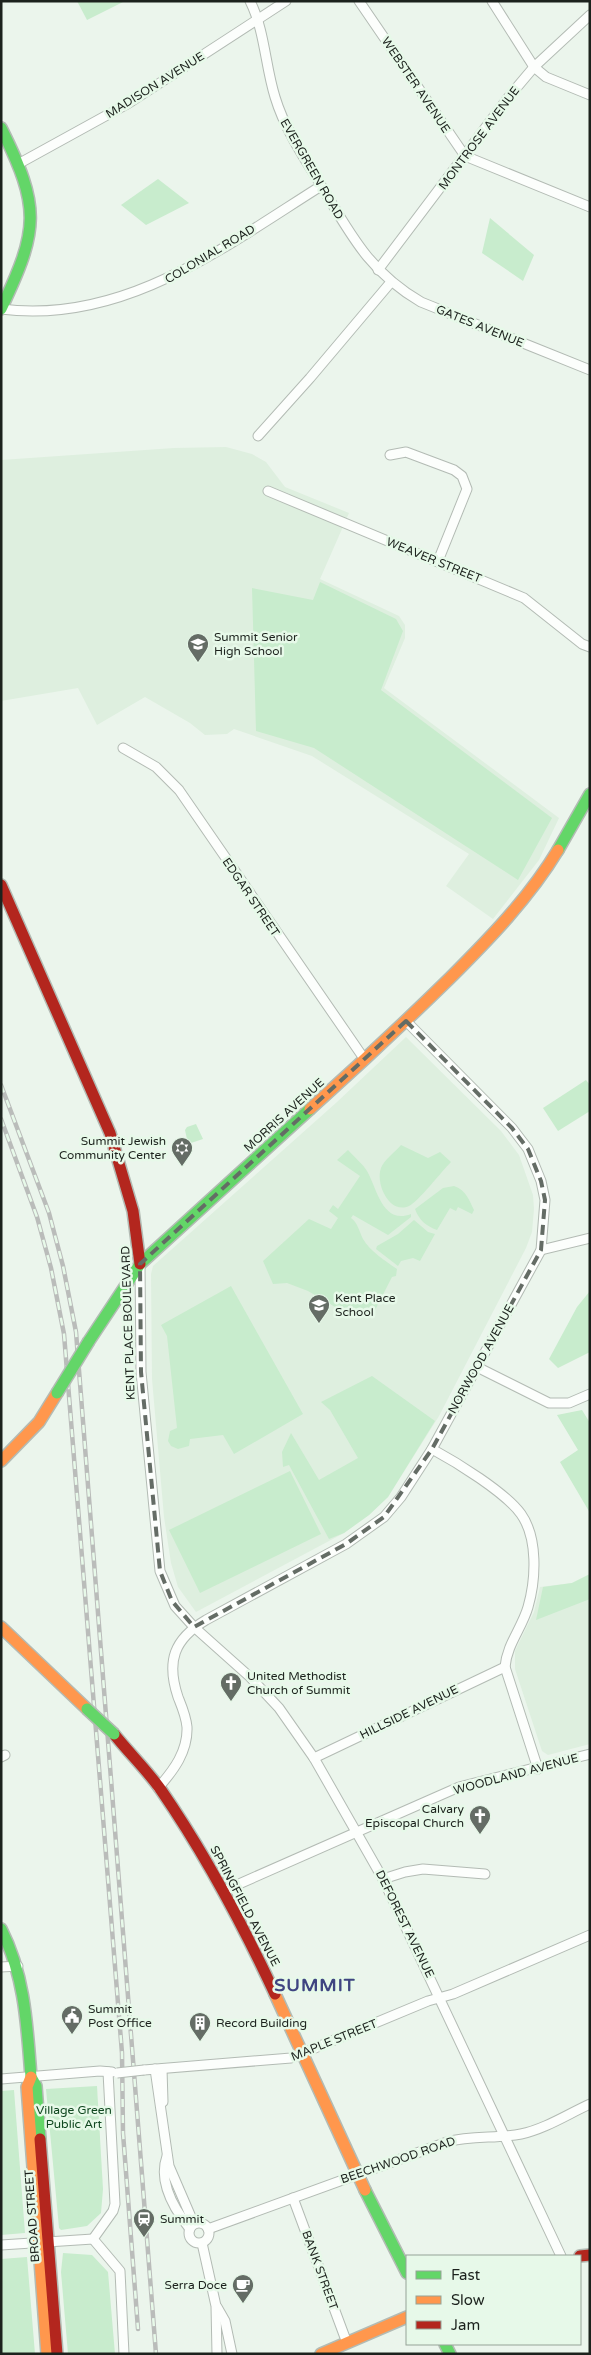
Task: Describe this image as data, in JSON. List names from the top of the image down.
{
  "streets": {
    "main road": [
      "MORRIS AVENUE",
      "KENT PLACE BOULEVARD",
      "SPRINGFIELD AVENUE",
      "BROAD STREET"
    ],
    "street": [
      "MADISON AVENUE",
      "WEBSTER AVENUE",
      "MONTROSE AVENUE",
      "EVERGREEN ROAD",
      "COLONIAL ROAD",
      "GATES AVENUE",
      "WEAVER STREET",
      "EDGAR STREET",
      "NORWOOD AVENUE",
      "HILLSIDE AVENUE",
      "WOODLAND AVENUE",
      "DEFOREST AVENUE",
      "MAPLE STREET",
      "BEECHWOOD ROAD",
      "BANK STREET"
    ]
  },
  "crossings": [
    ["MADISON AVENUE", "EVERGREEN ROAD"],
    ["WEBSTER AVENUE", "MONTROSE AVENUE"],
    ["MONTROSE AVENUE", "EVERGREEN ROAD"],
    ["MONTROSE AVENUE", "GATES AVENUE"],
    ["EVERGREEN ROAD", "COLONIAL ROAD"],
    ["EVERGREEN ROAD", "GATES AVENUE"],
    ["EDGAR STREET", "MORRIS AVENUE"],
    ["MORRIS AVENUE", "KENT PLACE BOULEVARD"],
    ["MORRIS AVENUE", "NORWOOD AVENUE"],
    ["KENT PLACE BOULEVARD", "NORWOOD AVENUE"],
    ["KENT PLACE BOULEVARD", "DEFOREST AVENUE"],
    ["NORWOOD AVENUE", "DEFOREST AVENUE"],
    ["HILLSIDE AVENUE", "DEFOREST AVENUE"],
    ["WOODLAND AVENUE", "SPRINGFIELD AVENUE"],
    ["WOODLAND AVENUE", "DEFOREST AVENUE"],
    ["SPRINGFIELD AVENUE", "MAPLE STREET"],
    ["SPRINGFIELD AVENUE", "BEECHWOOD ROAD"],
    ["DEFOREST AVENUE", "MAPLE STREET"],
    ["DEFOREST AVENUE", "BEECHWOOD ROAD"],
    ["MAPLE STREET", "BROAD STREET"],
    ["BEECHWOOD ROAD", "BANK STREET"]
  ],
  "districts": ["SUMMIT"],
  "parks": ["Village Green Public Art"],
  "places": {
    "school or university": ["Summit Senior High School", "Kent Place School"],
    "synagogue": ["Summit Jewish Community Center"],
    "church": ["United Methodist Church of Summit", "Calvary Episcopal Church"],
    "public building": ["Summit Post Office"],
    "building": ["Record Building"],
    "station": ["Summit"],
    "cafe": ["Serra Doce"]
  },
  "legend": ["Fast", "Slow", "Jam"]
}
